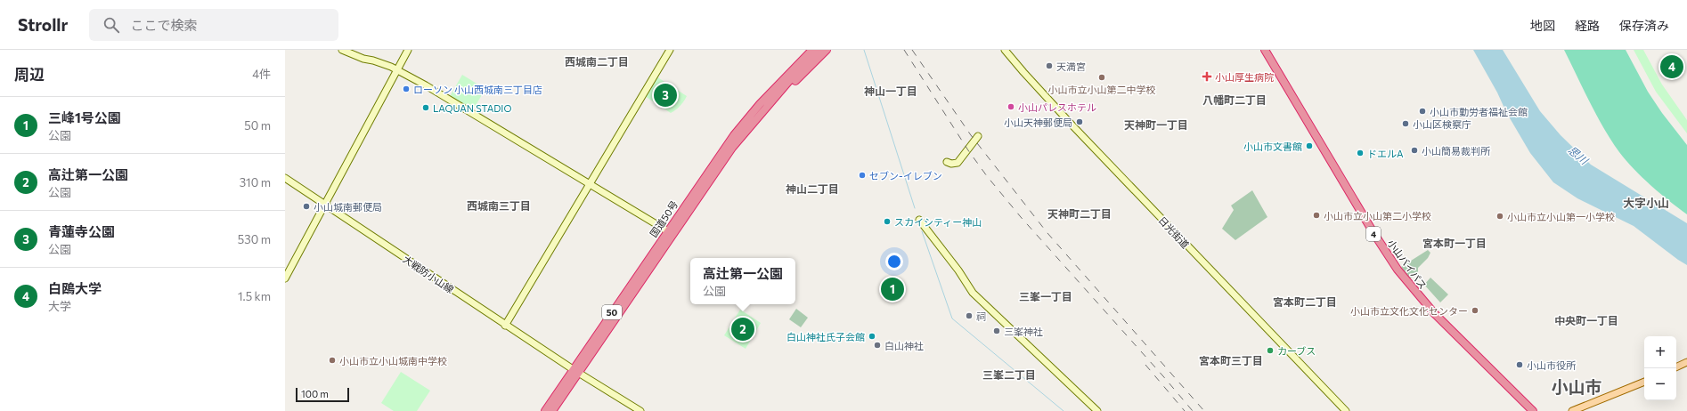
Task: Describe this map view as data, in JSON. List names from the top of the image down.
{
  "streets": {
    "highway": [
      "国道50号",
      "4",
      "小山バイパス",
      "50"
    ],
    "street": ["日光街道", "大戦防小山線"]
  },
  "crossings": [
    ["国道50号", "大戦防小山線"]
  ],
  "districts": [
    "西城南二丁目",
    "神山一丁目",
    "八幡町二丁目",
    "天神町一丁目",
    "神山二丁目",
    "大字小山",
    "西城南三丁目",
    "天神町二丁目",
    "宮本町一丁目",
    "三峯一丁目",
    "宮本町二丁目",
    "中央町一丁目",
    "宮本町三丁目",
    "三峯二丁目",
    "小山市"
  ],
  "water": ["思川"],
  "places": {
    "other": [
      "天満宮",
      "小山市立小山第二中学校",
      "ローソン 小山西城南三丁目店",
      "小山パレスホテル",
      "LAQUAN STADIO",
      "小山市勤労者福祉会館",
      "小山天神郵便局",
      "小山区検察庁",
      "小山市文書館",
      "小山簡易裁判所",
      "ドエルA",
      "セブン-イレブン",
      "小山城南郵便局",
      "小山市立小山第二小学校",
      "小山市立小山第一小学校",
      "スカイシティー神山",
      "小山市立文化文化センター",
      "祠",
      "三峯神社",
      "白山神社氏子会館",
      "白山神社",
      "カーブス",
      "小山市立小山城南中学校",
      "小山市役所"
    ],
    "health": ["小山厚生病院"]
  },
  "scale_bar": "100 m",
  "page": {
    "header": "Strollr",
    "search": "ここで検索",
    "nav": ["地図", "経路", "保存済み"],
    "heading": ["周辺", "4件"],
    "pins": [
      "4",
      "3",
      "1",
      "2"
    ],
    "list": [
      {
        "mark": "1",
        "name": "三峰1号公園",
        "note": "公園",
        "value": "50 m"
      },
      {
        "mark": "2",
        "name": "高辻第一公園",
        "note": "公園",
        "value": "310 m"
      },
      {
        "mark": "3",
        "name": "青蓮寺公園",
        "note": "公園",
        "value": "530 m"
      },
      {
        "mark": "4",
        "name": "白鴎大学",
        "note": "大学",
        "value": "1.5 km"
      }
    ],
    "popup": ["高辻第一公園", "公園"],
    "map_buttons": ["+", "−"],
    "scale": "100 m"
  }
}
